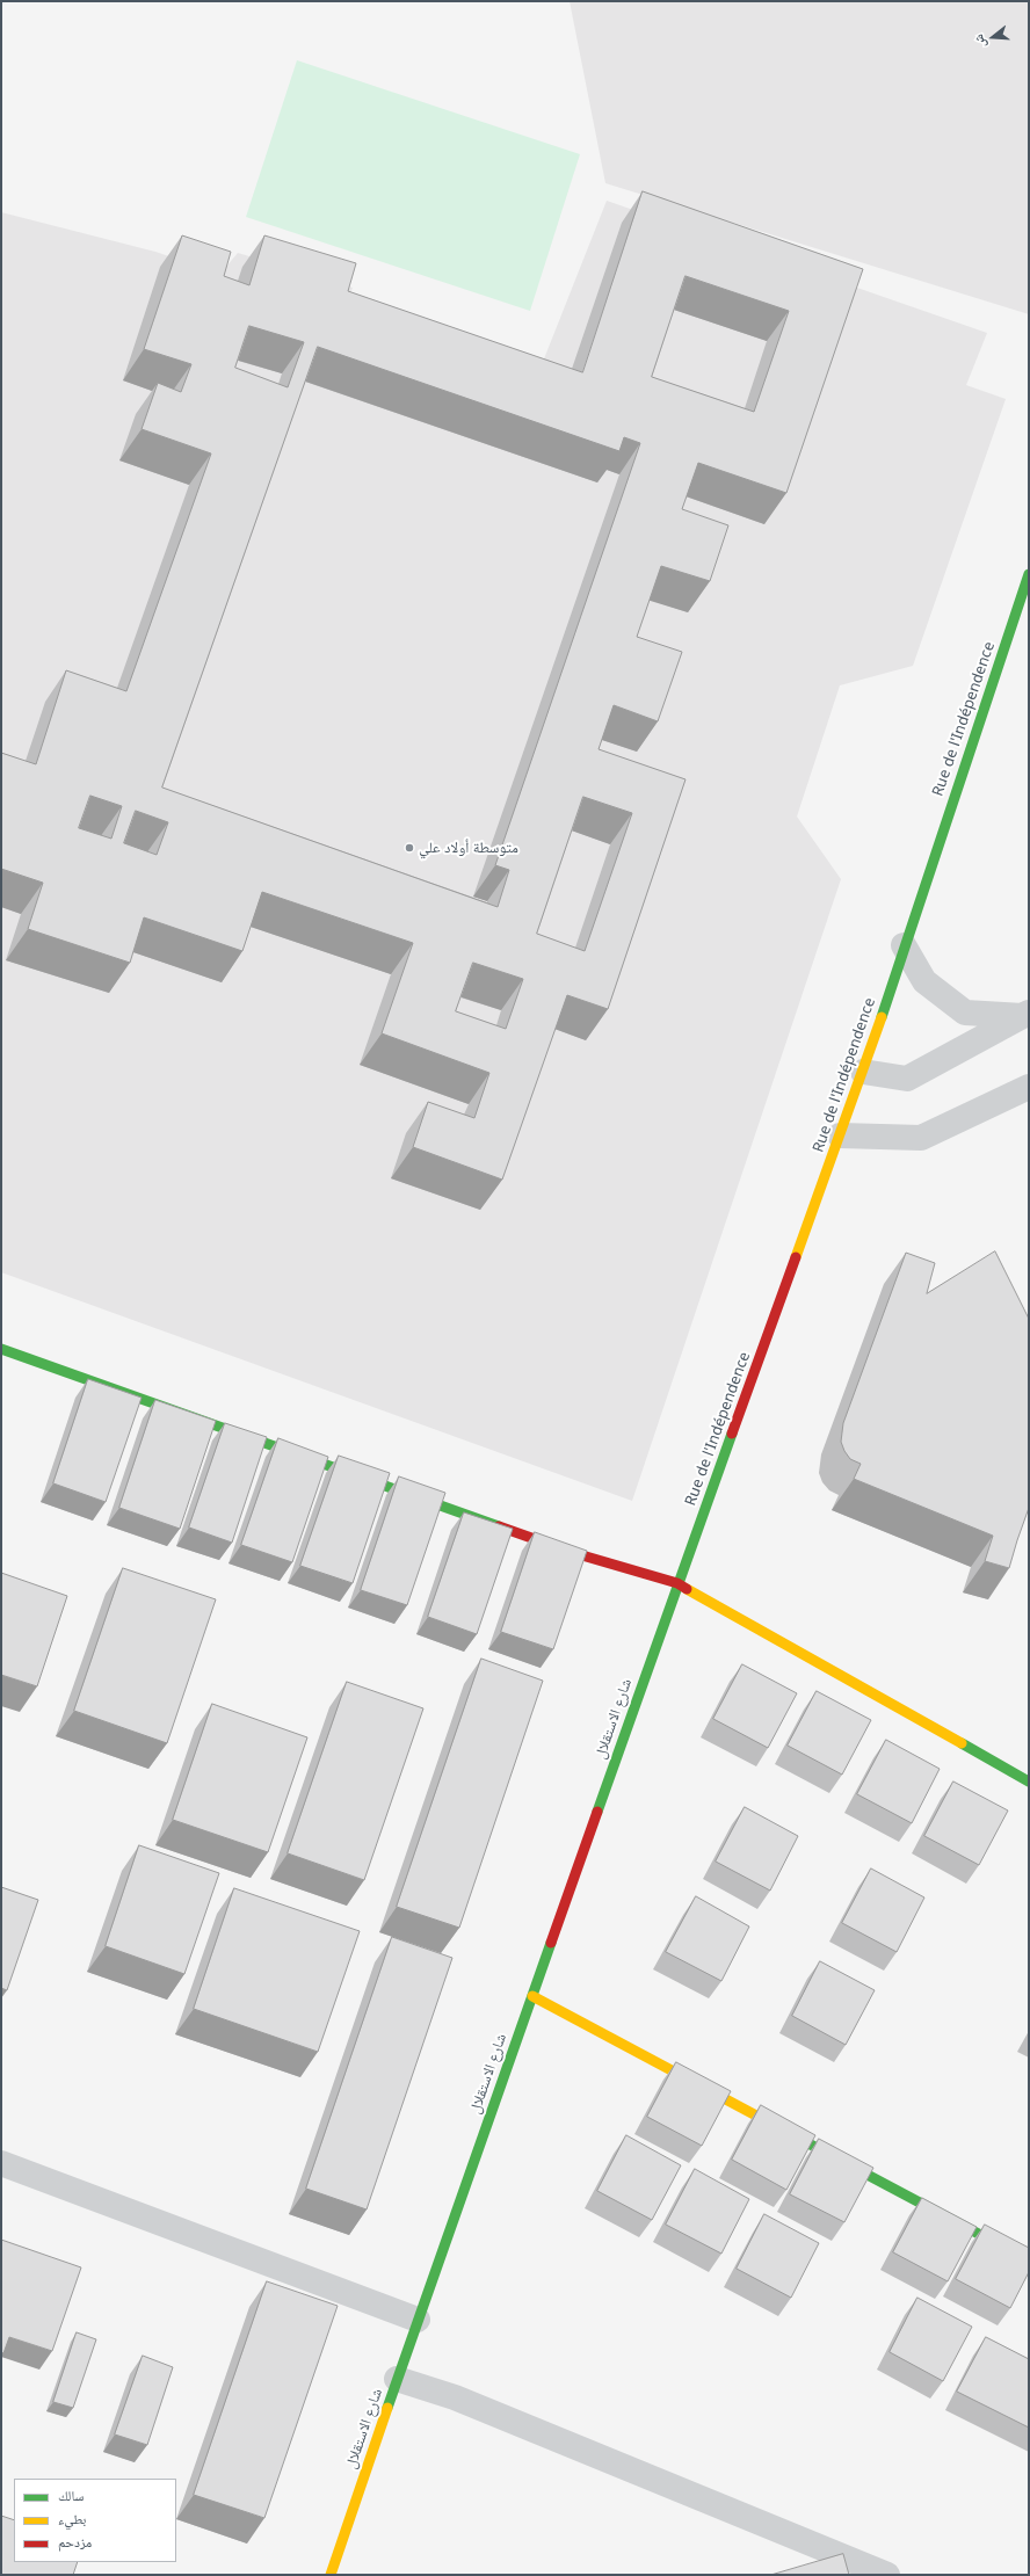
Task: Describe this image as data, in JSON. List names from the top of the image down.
{
  "streets": {
    "street": ["Rue de l'Indépendence", "شارع الاستقلال"]
  },
  "crossings": [
    ["Rue de l'Indépendence", "شارع الاستقلال"]
  ],
  "places": ["متوسطة أولاد علي"],
  "legend": ["سالك", "بطيء", "مزدحم"],
  "north": "left"
}
